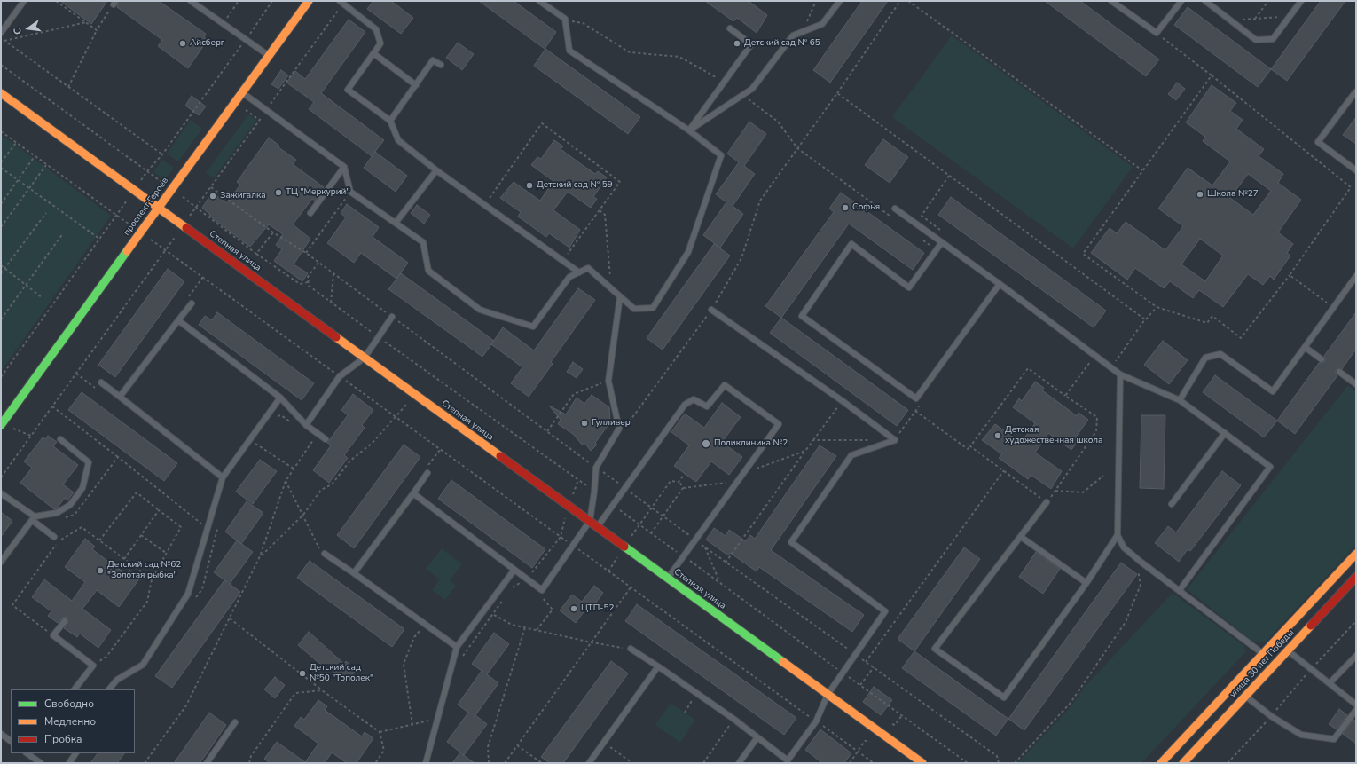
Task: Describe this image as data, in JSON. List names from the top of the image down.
{
  "streets": {
    "street": ["проспект Героев", "Степная улица", "улица 30 лет Победы"]
  },
  "crossings": [
    ["проспект Героев", "Степная улица"]
  ],
  "places": [
    "Айсберг",
    "Детский сад № 65",
    "Детский сад № 59",
    "ТЦ \"Меркурий\"",
    "Школа №27",
    "Зажигалка",
    "Софья",
    "Гулливер",
    "Детская художественная школа",
    "Поликлиника №2",
    "Детский сад №62 \"Золотая рыбка\"",
    "ЦТП-52",
    "Детский сад №50 \"Тополек\""
  ],
  "legend": ["Свободно", "Медленно", "Пробка"],
  "north": "left"
}
